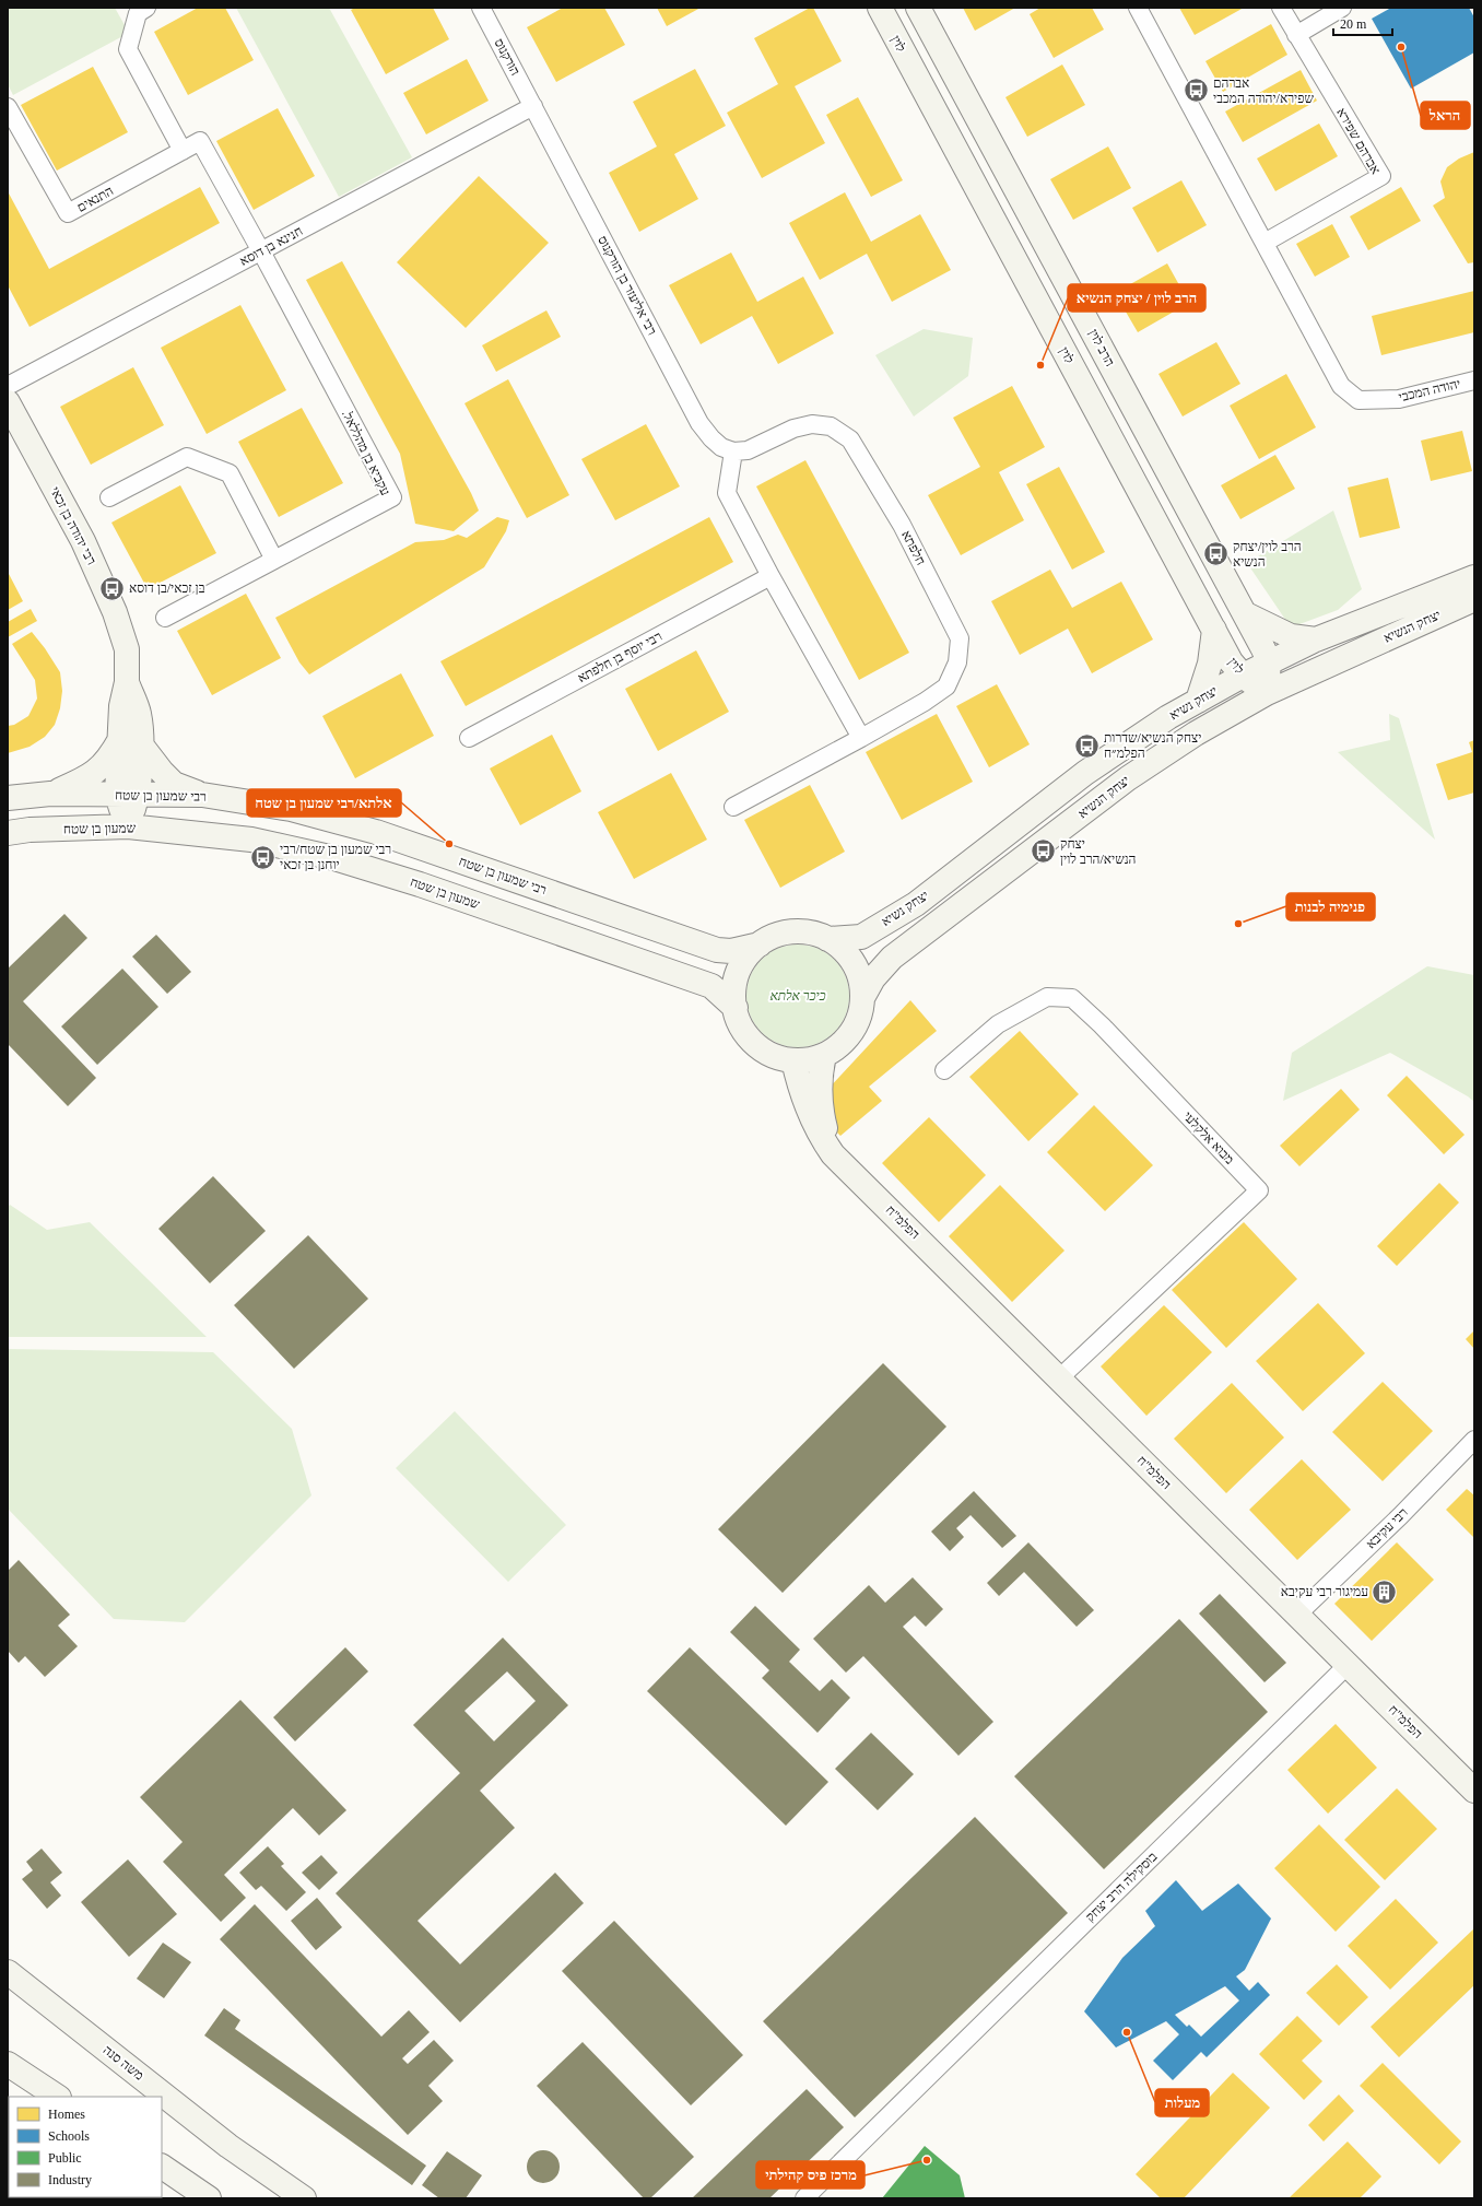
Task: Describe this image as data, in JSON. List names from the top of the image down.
{
  "streets": {
    "street": [
      "לוין",
      "הורקנוס",
      "אברהם שפירא",
      "התנאים",
      "חנינא בן דוסא",
      "רבי אליעזר בן הורקנוס",
      "הרב לוין",
      "יהודה המכבי",
      ".עקביא בן מהללאל",
      "רבי יהודה בן זכאי",
      "חלפתא",
      "יצחק הנשיא",
      "רבי יוסף בן חלפתא",
      "יצחק נשיא",
      "רבי שמעון בן שטח",
      "שמעון בן שטח",
      "מבוא אלקלעי",
      "הפלמ\"ח",
      "רבי עקיבא",
      "בוסקילה הרב יצחק",
      "משה סנה"
    ]
  },
  "crossings": [
    ["לוין", "יצחק הנשיא"],
    ["לוין", "יצחק נשיא"],
    ["הורקנוס", "חנינא בן דוסא"],
    ["הורקנוס", "רבי אליעזר בן הורקנוס"],
    ["אברהם שפירא", "יהודה המכבי"],
    ["התנאים", "חנינא בן דוסא"],
    ["התנאים", ".עקביא בן מהללאל"],
    ["חנינא בן דוסא", "רבי אליעזר בן הורקנוס"],
    ["חנינא בן דוסא", ".עקביא בן מהללאל"],
    ["רבי אליעזר בן הורקנוס", "חלפתא"],
    ["הרב לוין", "יצחק נשיא"],
    ["רבי יהודה בן זכאי", "רבי שמעון בן שטח"],
    ["רבי יהודה בן זכאי", "שמעון בן שטח"],
    ["יצחק הנשיא", "יצחק נשיא"],
    ["יצחק הנשיא", "רבי שמעון בן שטח"],
    ["יצחק הנשיא", "שמעון בן שטח"],
    ["יצחק הנשיא", "הפלמ\"ח"],
    ["יצחק נשיא", "רבי שמעון בן שטח"],
    ["יצחק נשיא", "שמעון בן שטח"],
    ["יצחק נשיא", "הפלמ\"ח"],
    ["רבי שמעון בן שטח", "שמעון בן שטח"],
    ["רבי שמעון בן שטח", "הפלמ\"ח"],
    ["שמעון בן שטח", "הפלמ\"ח"],
    ["מבוא אלקלעי", "הפלמ\"ח"],
    ["הפלמ\"ח", "רבי עקיבא"],
    ["הפלמ\"ח", "בוסקילה הרב יצחק"]
  ],
  "parks": ["כיכר אלתא"],
  "places": {
    "other": [
      "הראל",
      "הרב לוין / יצחק הנשיא",
      "אלתא/רבי שמעון בן שטח",
      "פנימיה לבנות",
      "מעלות",
      "מרכז פיס קהילתי"
    ],
    "bus stop": [
      "אברהם שפירא/יהודה המכבי",
      "הרב לוין/יצחק הנשיא",
      "בן זכאי/בן דוסא",
      "יצחק הנשיא/שדרות הפלמ״ח",
      "יצחק הנשיא/הרב לוין",
      "רבי שמעון בן שטח/רבי יוחנן בן זכאי"
    ],
    "building": ["עמיגור רבי עקיבא"]
  },
  "legend": [
    "Homes",
    "Schools",
    "Public",
    "Industry"
  ],
  "scale_bar": "20 m"
}
